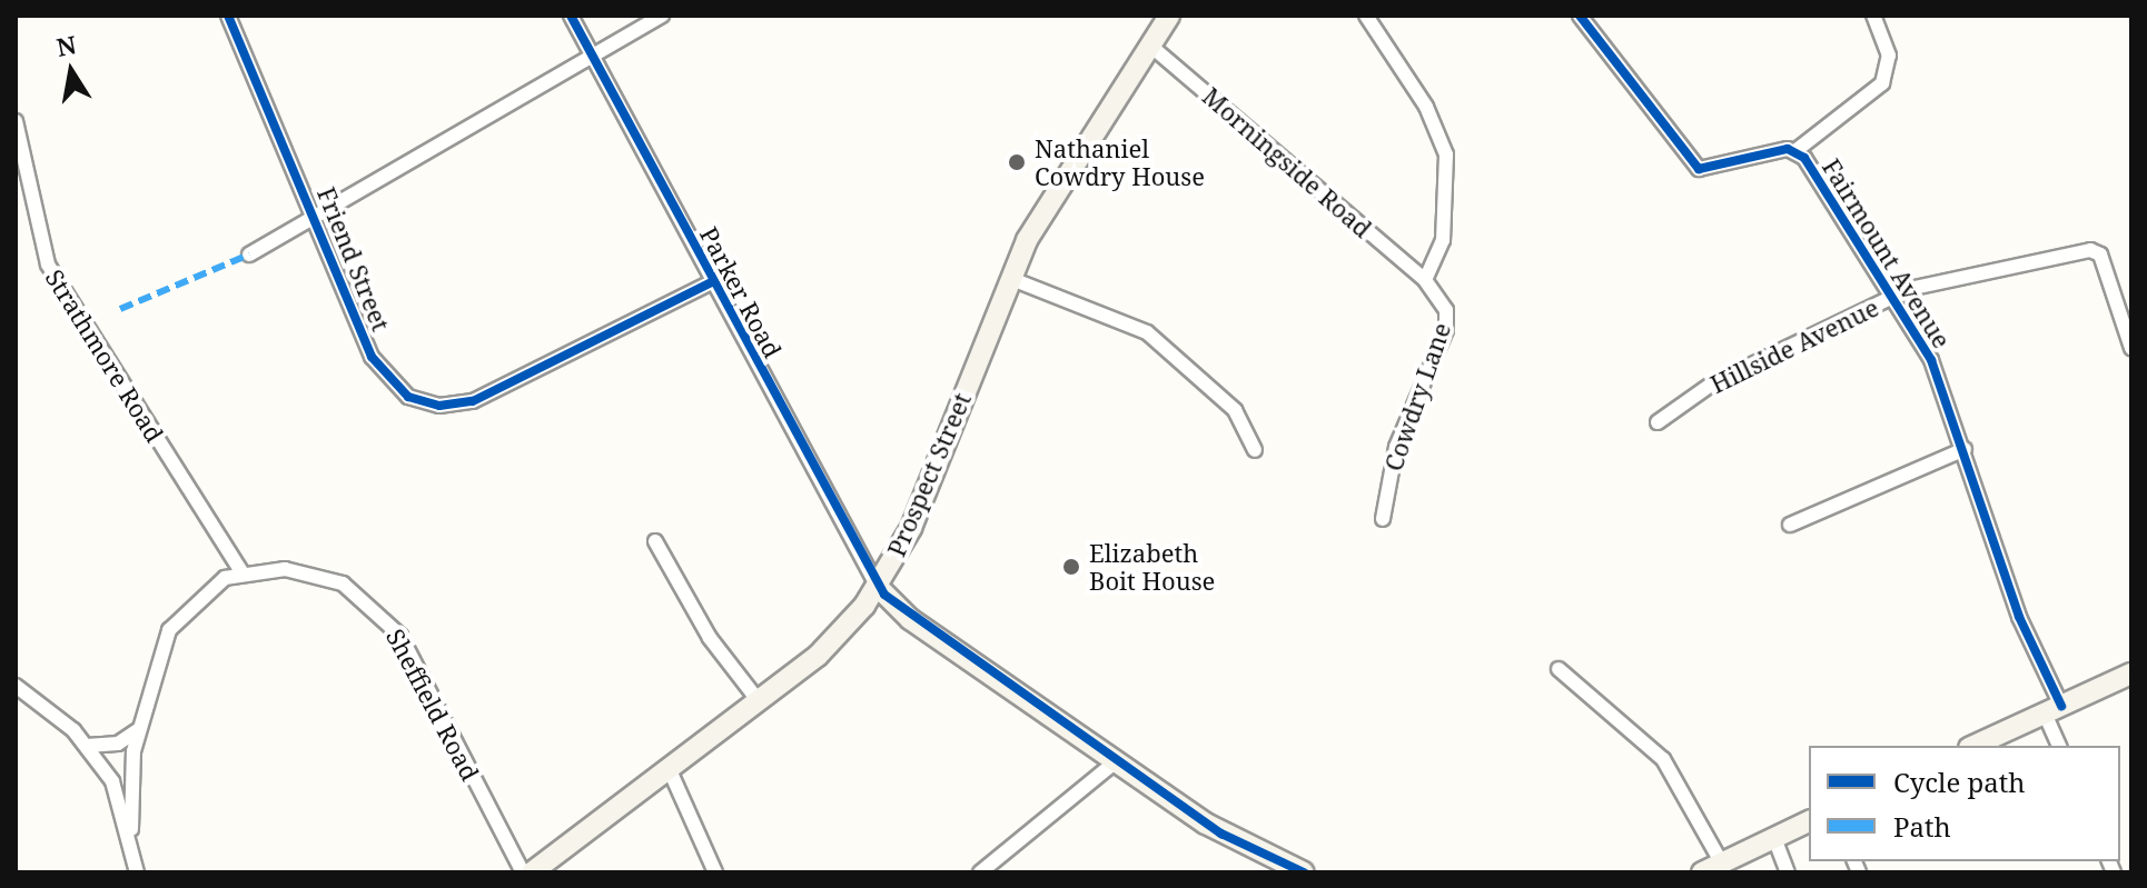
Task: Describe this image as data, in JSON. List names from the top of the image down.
{
  "streets": {
    "main road": ["Prospect Street"],
    "street": [
      "Morningside Road",
      "Fairmount Avenue",
      "Friend Street",
      "Parker Road",
      "Hillside Avenue",
      "Strathmore Road",
      "Cowdry Lane",
      "Sheffield Road"
    ]
  },
  "crossings": [
    ["Morningside Road", "Cowdry Lane"],
    ["Morningside Road", "Prospect Street"],
    ["Fairmount Avenue", "Hillside Avenue"],
    ["Friend Street", "Parker Road"],
    ["Parker Road", "Prospect Street"],
    ["Strathmore Road", "Sheffield Road"]
  ],
  "places": ["Nathaniel Cowdry House", "Elizabeth Boit House"],
  "legend": ["Cycle path", "Path"],
  "north": "top"
}
